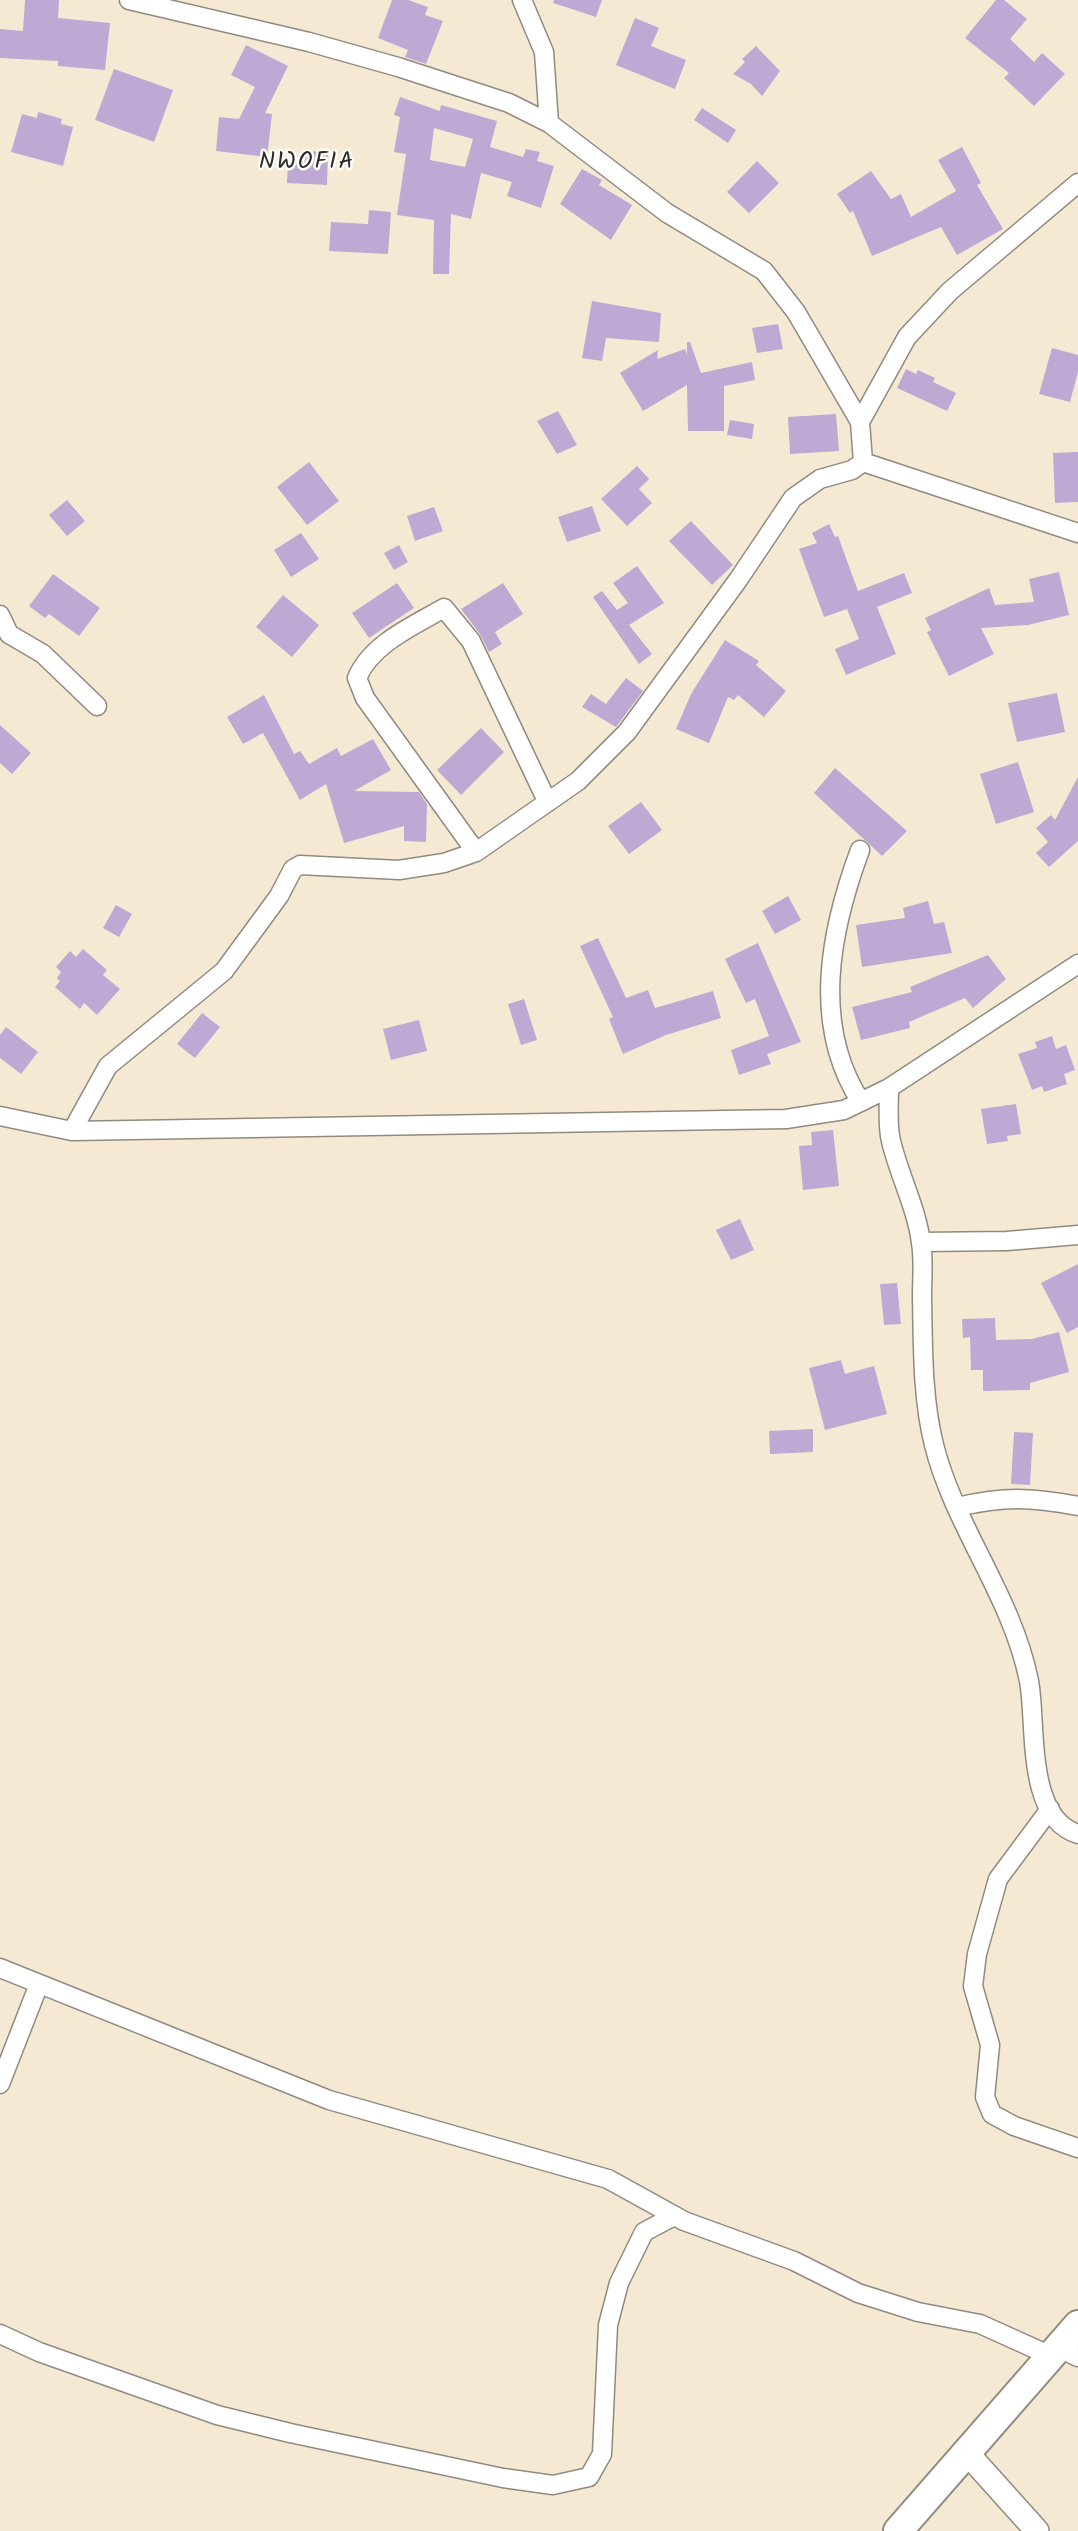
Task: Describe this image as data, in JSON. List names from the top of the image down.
{
  "districts": ["NWOFIA"]
}
